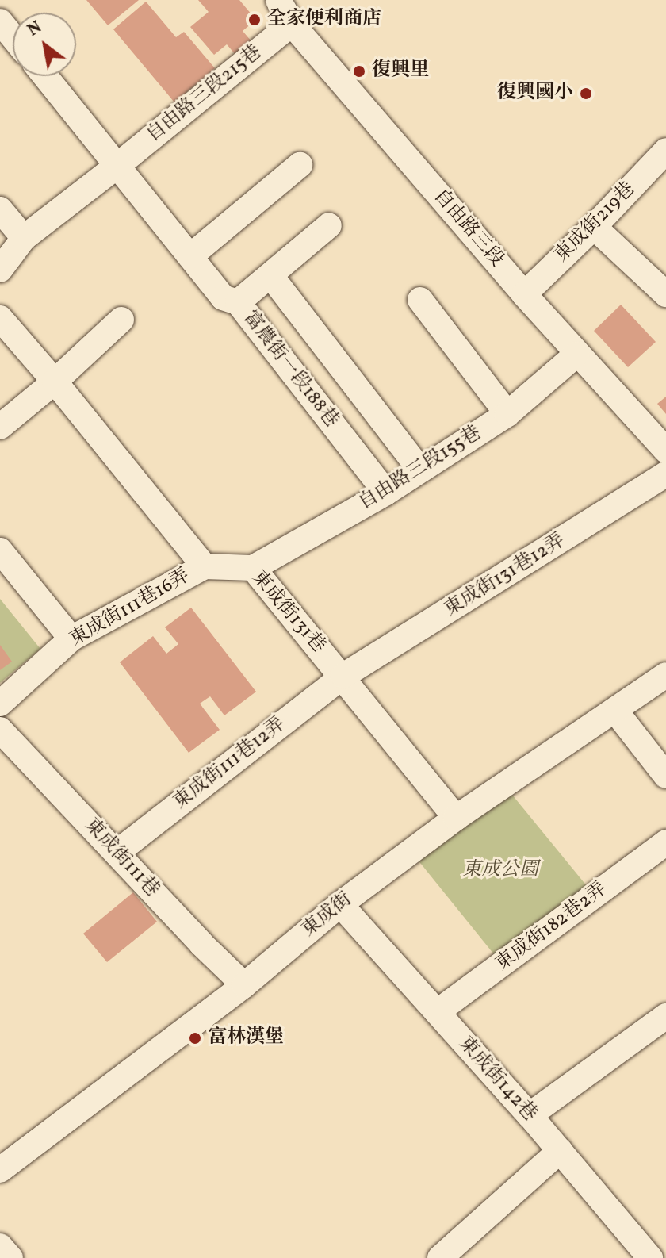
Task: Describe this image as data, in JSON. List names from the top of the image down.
{
  "streets": {
    "street": [
      "自由路三段215巷",
      "東成街219巷",
      "自由路三段",
      "富農街一段188巷",
      "自由路三段155巷",
      "東成街131巷12弄",
      "東成街111巷16弄",
      "東成街131巷",
      "東成街111巷12弄",
      "東成街111巷",
      "東成街",
      "東成街182巷2弄",
      "東成街142巷"
    ]
  },
  "crossings": [
    ["自由路三段215巷", "自由路三段"],
    ["自由路三段215巷", "富農街一段188巷"],
    ["東成街219巷", "自由路三段"],
    ["自由路三段", "自由路三段155巷"],
    ["富農街一段188巷", "自由路三段155巷"],
    ["自由路三段155巷", "東成街131巷"],
    ["東成街131巷12弄", "東成街131巷"],
    ["東成街131巷12弄", "東成街111巷12弄"],
    ["東成街111巷16弄", "東成街131巷"],
    ["東成街131巷", "東成街111巷12弄"],
    ["東成街131巷", "東成街"],
    ["東成街111巷12弄", "東成街111巷"],
    ["東成街111巷", "東成街"],
    ["東成街", "東成街142巷"],
    ["東成街182巷2弄", "東成街142巷"]
  ],
  "parks": ["東成公園"],
  "places": [
    "全家便利商店",
    "復興里",
    "復興國小",
    "富林漢堡"
  ],
  "north": "top left"
}
